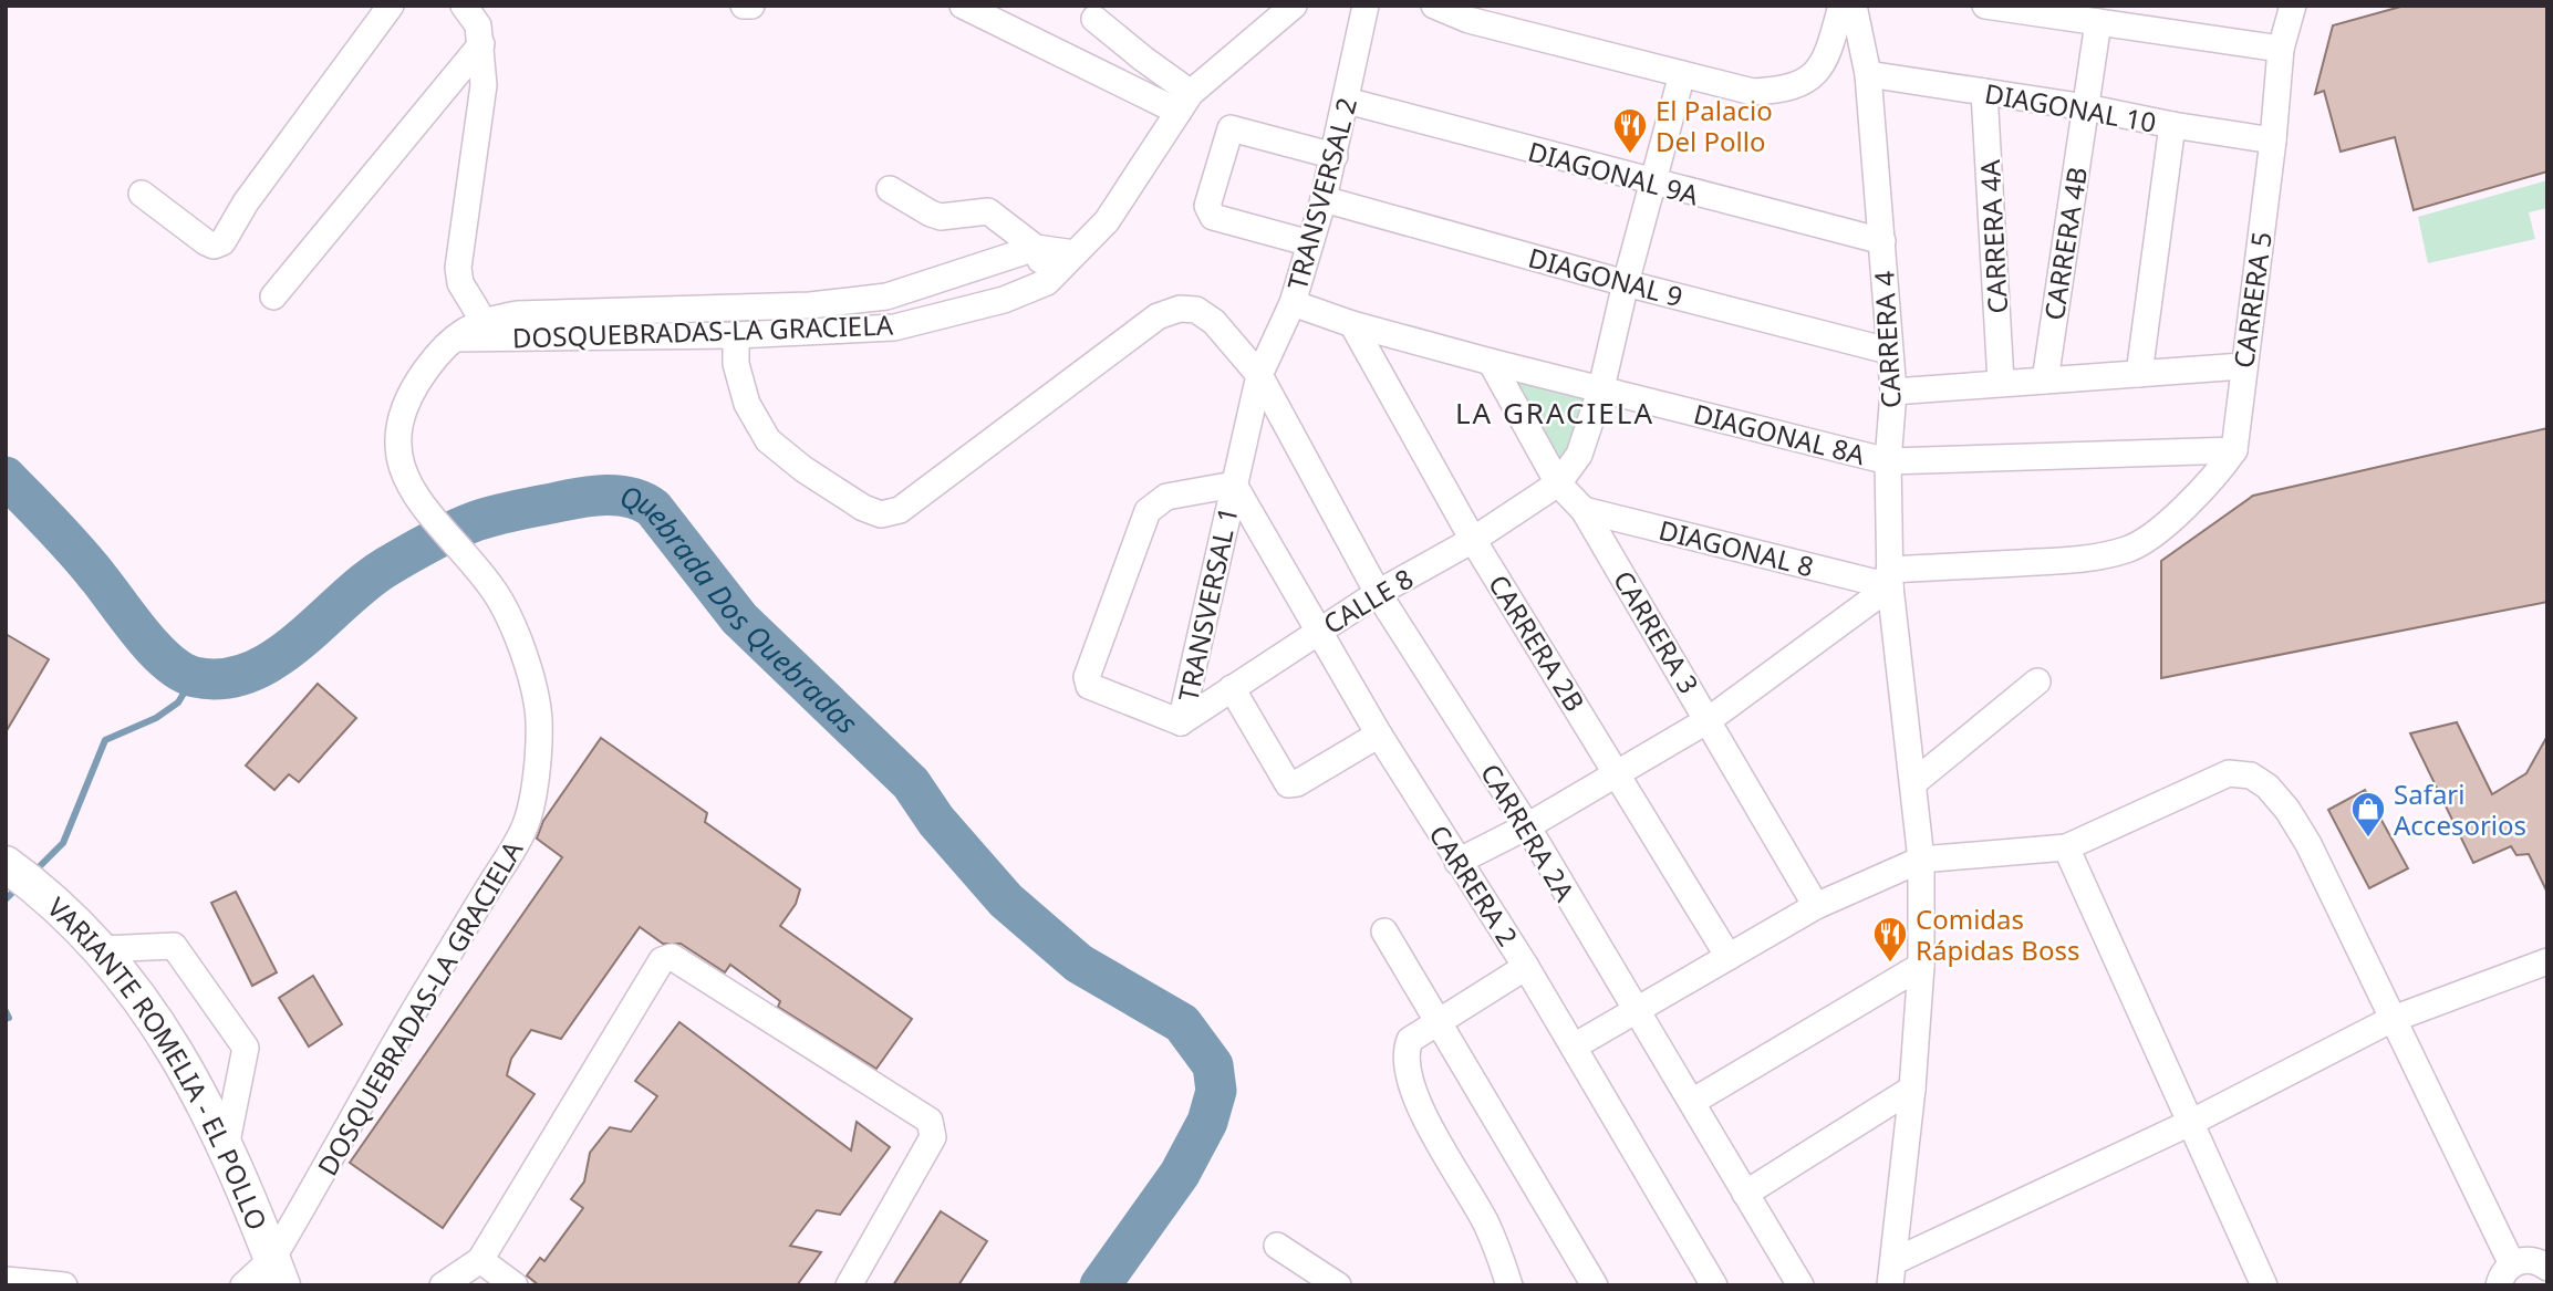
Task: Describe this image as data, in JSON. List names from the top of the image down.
{
  "streets": {
    "highway": ["VARIANTE ROMELIA - EL POLLO"],
    "street": [
      "DIAGONAL 10",
      "DIAGONAL 9A",
      "TRANSVERSAL 2",
      "CARRERA 4A",
      "CARRERA 4B",
      "DIAGONAL 9",
      "CARRERA 5",
      "DOSQUEBRADAS-LA GRACIELA",
      "CARRERA 4",
      "DIAGONAL 8A",
      "DIAGONAL 8",
      "CALLE 8",
      "TRANSVERSAL 1",
      "CARRERA 3",
      "CARRERA 2B",
      "CARRERA 2A",
      "CARRERA 2"
    ]
  },
  "crossings": [
    ["DIAGONAL 10", "CARRERA 4A"],
    ["DIAGONAL 10", "CARRERA 4B"],
    ["DIAGONAL 10", "CARRERA 5"],
    ["DIAGONAL 10", "CARRERA 4"],
    ["DIAGONAL 9A", "TRANSVERSAL 2"],
    ["DIAGONAL 9A", "CARRERA 4"],
    ["TRANSVERSAL 2", "DIAGONAL 9"],
    ["TRANSVERSAL 2", "DIAGONAL 8A"],
    ["TRANSVERSAL 2", "TRANSVERSAL 1"],
    ["TRANSVERSAL 2", "CARRERA 2A"],
    ["TRANSVERSAL 2", "CARRERA 2"],
    ["DIAGONAL 9", "CARRERA 4"],
    ["CARRERA 5", "DIAGONAL 8A"],
    ["CARRERA 5", "DIAGONAL 8"],
    ["DOSQUEBRADAS-LA GRACIELA", "CARRERA 2A"],
    ["DOSQUEBRADAS-LA GRACIELA", "VARIANTE ROMELIA - EL POLLO"],
    ["CARRERA 4", "DIAGONAL 8A"],
    ["CARRERA 4", "DIAGONAL 8"],
    ["DIAGONAL 8A", "DIAGONAL 8"],
    ["DIAGONAL 8A", "CARRERA 3"],
    ["DIAGONAL 8A", "CARRERA 2B"],
    ["DIAGONAL 8", "CARRERA 3"],
    ["CALLE 8", "TRANSVERSAL 1"],
    ["CALLE 8", "CARRERA 3"],
    ["CALLE 8", "CARRERA 2B"],
    ["CALLE 8", "CARRERA 2A"],
    ["CALLE 8", "CARRERA 2"],
    ["TRANSVERSAL 1", "CARRERA 2"]
  ],
  "districts": ["LA GRACIELA"],
  "water": ["Quebrada Dos Quebradas"],
  "places": {
    "restaurant": ["El Palacio Del Pollo", "Comidas Rápidas Boss"],
    "shop": ["Safari Accesorios"]
  }
}
